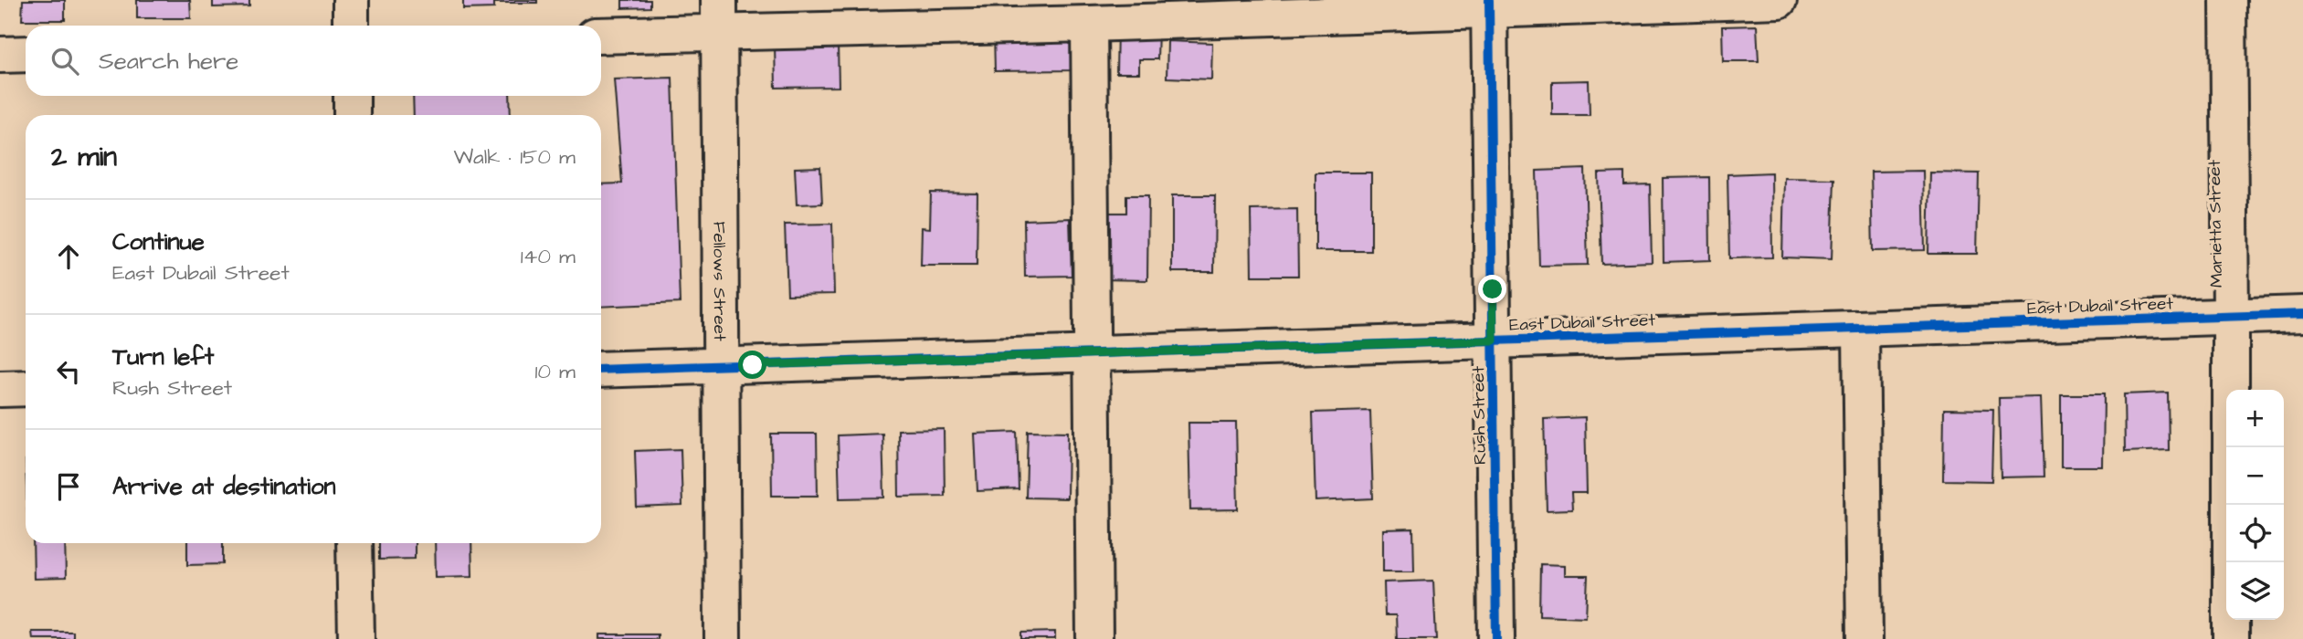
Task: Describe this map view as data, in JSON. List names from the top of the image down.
{
  "streets": {
    "street": [
      "Marietta Street",
      "Fellows Street",
      "East Dubail Street",
      "Rush Street"
    ]
  },
  "crossings": [
    ["Marietta Street", "East Dubail Street"],
    ["Fellows Street", "East Dubail Street"],
    ["East Dubail Street", "Rush Street"]
  ],
  "page": {
    "search": "Search here",
    "heading": ["2 min", "Walk · 150 m"],
    "list": [
      ["Continue", "East Dubail Street", "140 m"],
      ["Turn left", "Rush Street", "10 m"],
      "Arrive at destination"
    ],
    "map_buttons": ["+", "−"]
  }
}
